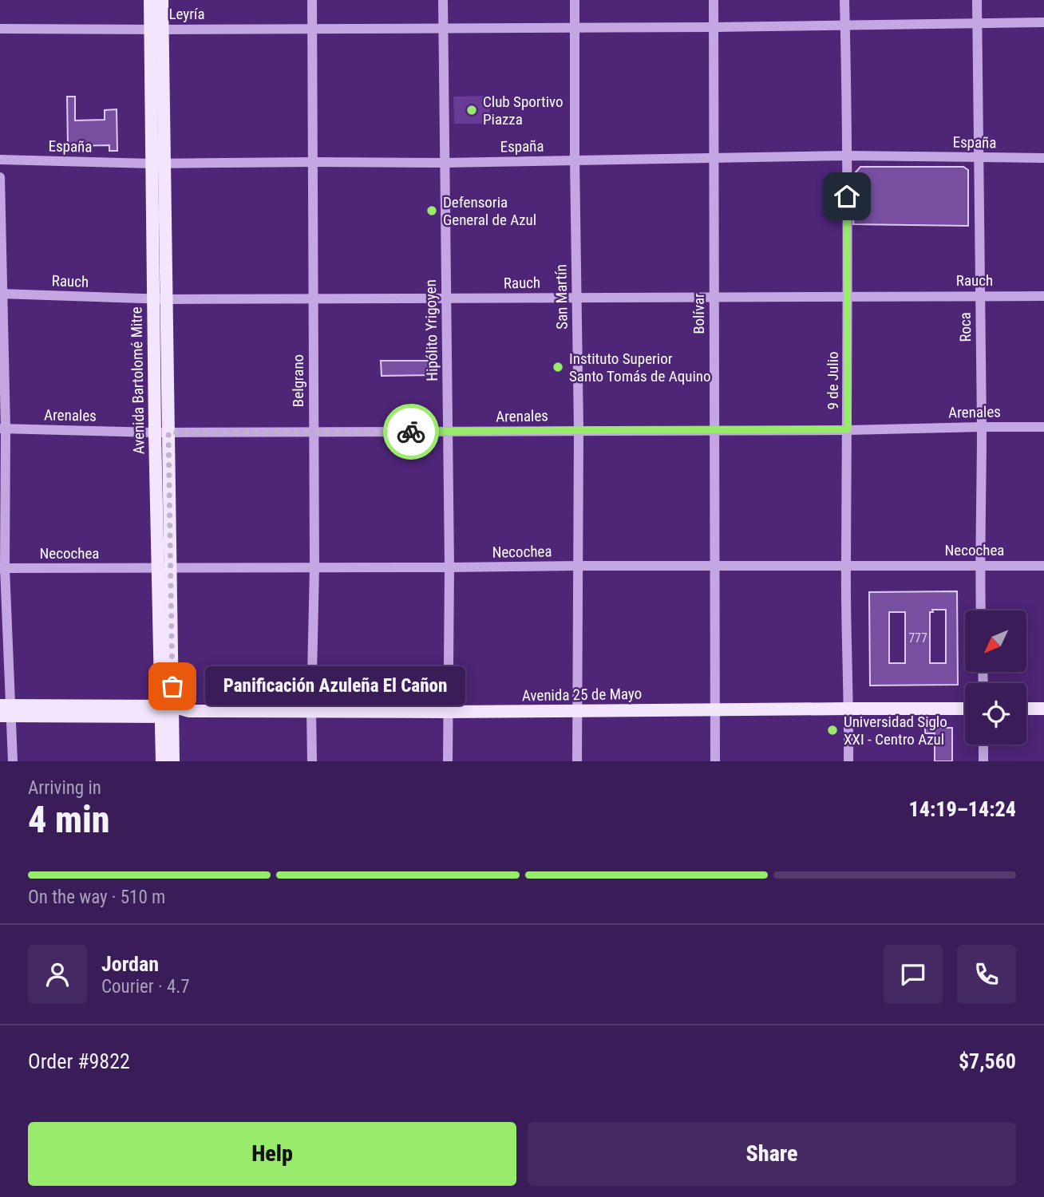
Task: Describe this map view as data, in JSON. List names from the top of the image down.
{
  "streets": {
    "main road": ["Avenida Bartolomé Mitre", "Avenida 25 de Mayo"],
    "street": [
      "Leyría",
      "España",
      "Rauch",
      "San Martín",
      "Bolívar",
      "Roca",
      "Hipólito Yrigoyen",
      "Belgrano",
      "9 de Julio",
      "Arenales",
      "Necochea"
    ]
  },
  "crossings": [
    ["Leyría", "San Martín"],
    ["Leyría", "Bolívar"],
    ["Leyría", "Roca"],
    ["Leyría", "Hipólito Yrigoyen"],
    ["Leyría", "Avenida Bartolomé Mitre"],
    ["Leyría", "Belgrano"],
    ["Leyría", "9 de Julio"],
    ["España", "San Martín"],
    ["España", "Bolívar"],
    ["España", "Roca"],
    ["España", "Hipólito Yrigoyen"],
    ["España", "Avenida Bartolomé Mitre"],
    ["España", "Belgrano"],
    ["España", "9 de Julio"],
    ["Rauch", "San Martín"],
    ["Rauch", "Bolívar"],
    ["Rauch", "Roca"],
    ["Rauch", "Hipólito Yrigoyen"],
    ["Rauch", "Avenida Bartolomé Mitre"],
    ["Rauch", "Belgrano"],
    ["Rauch", "9 de Julio"],
    ["San Martín", "Arenales"],
    ["San Martín", "Necochea"],
    ["San Martín", "Avenida 25 de Mayo"],
    ["Bolívar", "Arenales"],
    ["Bolívar", "Necochea"],
    ["Bolívar", "Avenida 25 de Mayo"],
    ["Roca", "Arenales"],
    ["Roca", "Necochea"],
    ["Hipólito Yrigoyen", "Arenales"],
    ["Hipólito Yrigoyen", "Necochea"],
    ["Hipólito Yrigoyen", "Avenida 25 de Mayo"],
    ["Avenida Bartolomé Mitre", "Arenales"],
    ["Avenida Bartolomé Mitre", "Necochea"],
    ["Avenida Bartolomé Mitre", "Avenida 25 de Mayo"],
    ["Belgrano", "Arenales"],
    ["Belgrano", "Necochea"],
    ["Belgrano", "Avenida 25 de Mayo"],
    ["9 de Julio", "Arenales"],
    ["9 de Julio", "Necochea"],
    ["9 de Julio", "Avenida 25 de Mayo"]
  ],
  "places": [
    "Club Sportivo Piazza",
    "Defensoria General de Azul",
    "Instituto Superior Santo Tomás de Aquino",
    "Panificación Azuleña El Cañon",
    "Universidad Siglo XXI - Centro Azul"
  ],
  "house_numbers": ["777"],
  "north": "bottom left",
  "page": {
    "bubble": "Panificación Azuleña El Cañon",
    "heading": ["4 min", "Arriving in", "14:19–14:24"],
    "panel": [
      "Jordan",
      "Courier · 4.7",
      "Order #9822",
      "$7,560"
    ],
    "bar": "On the way · 510 m",
    "buttons": ["Help", "Share"]
  }
}
